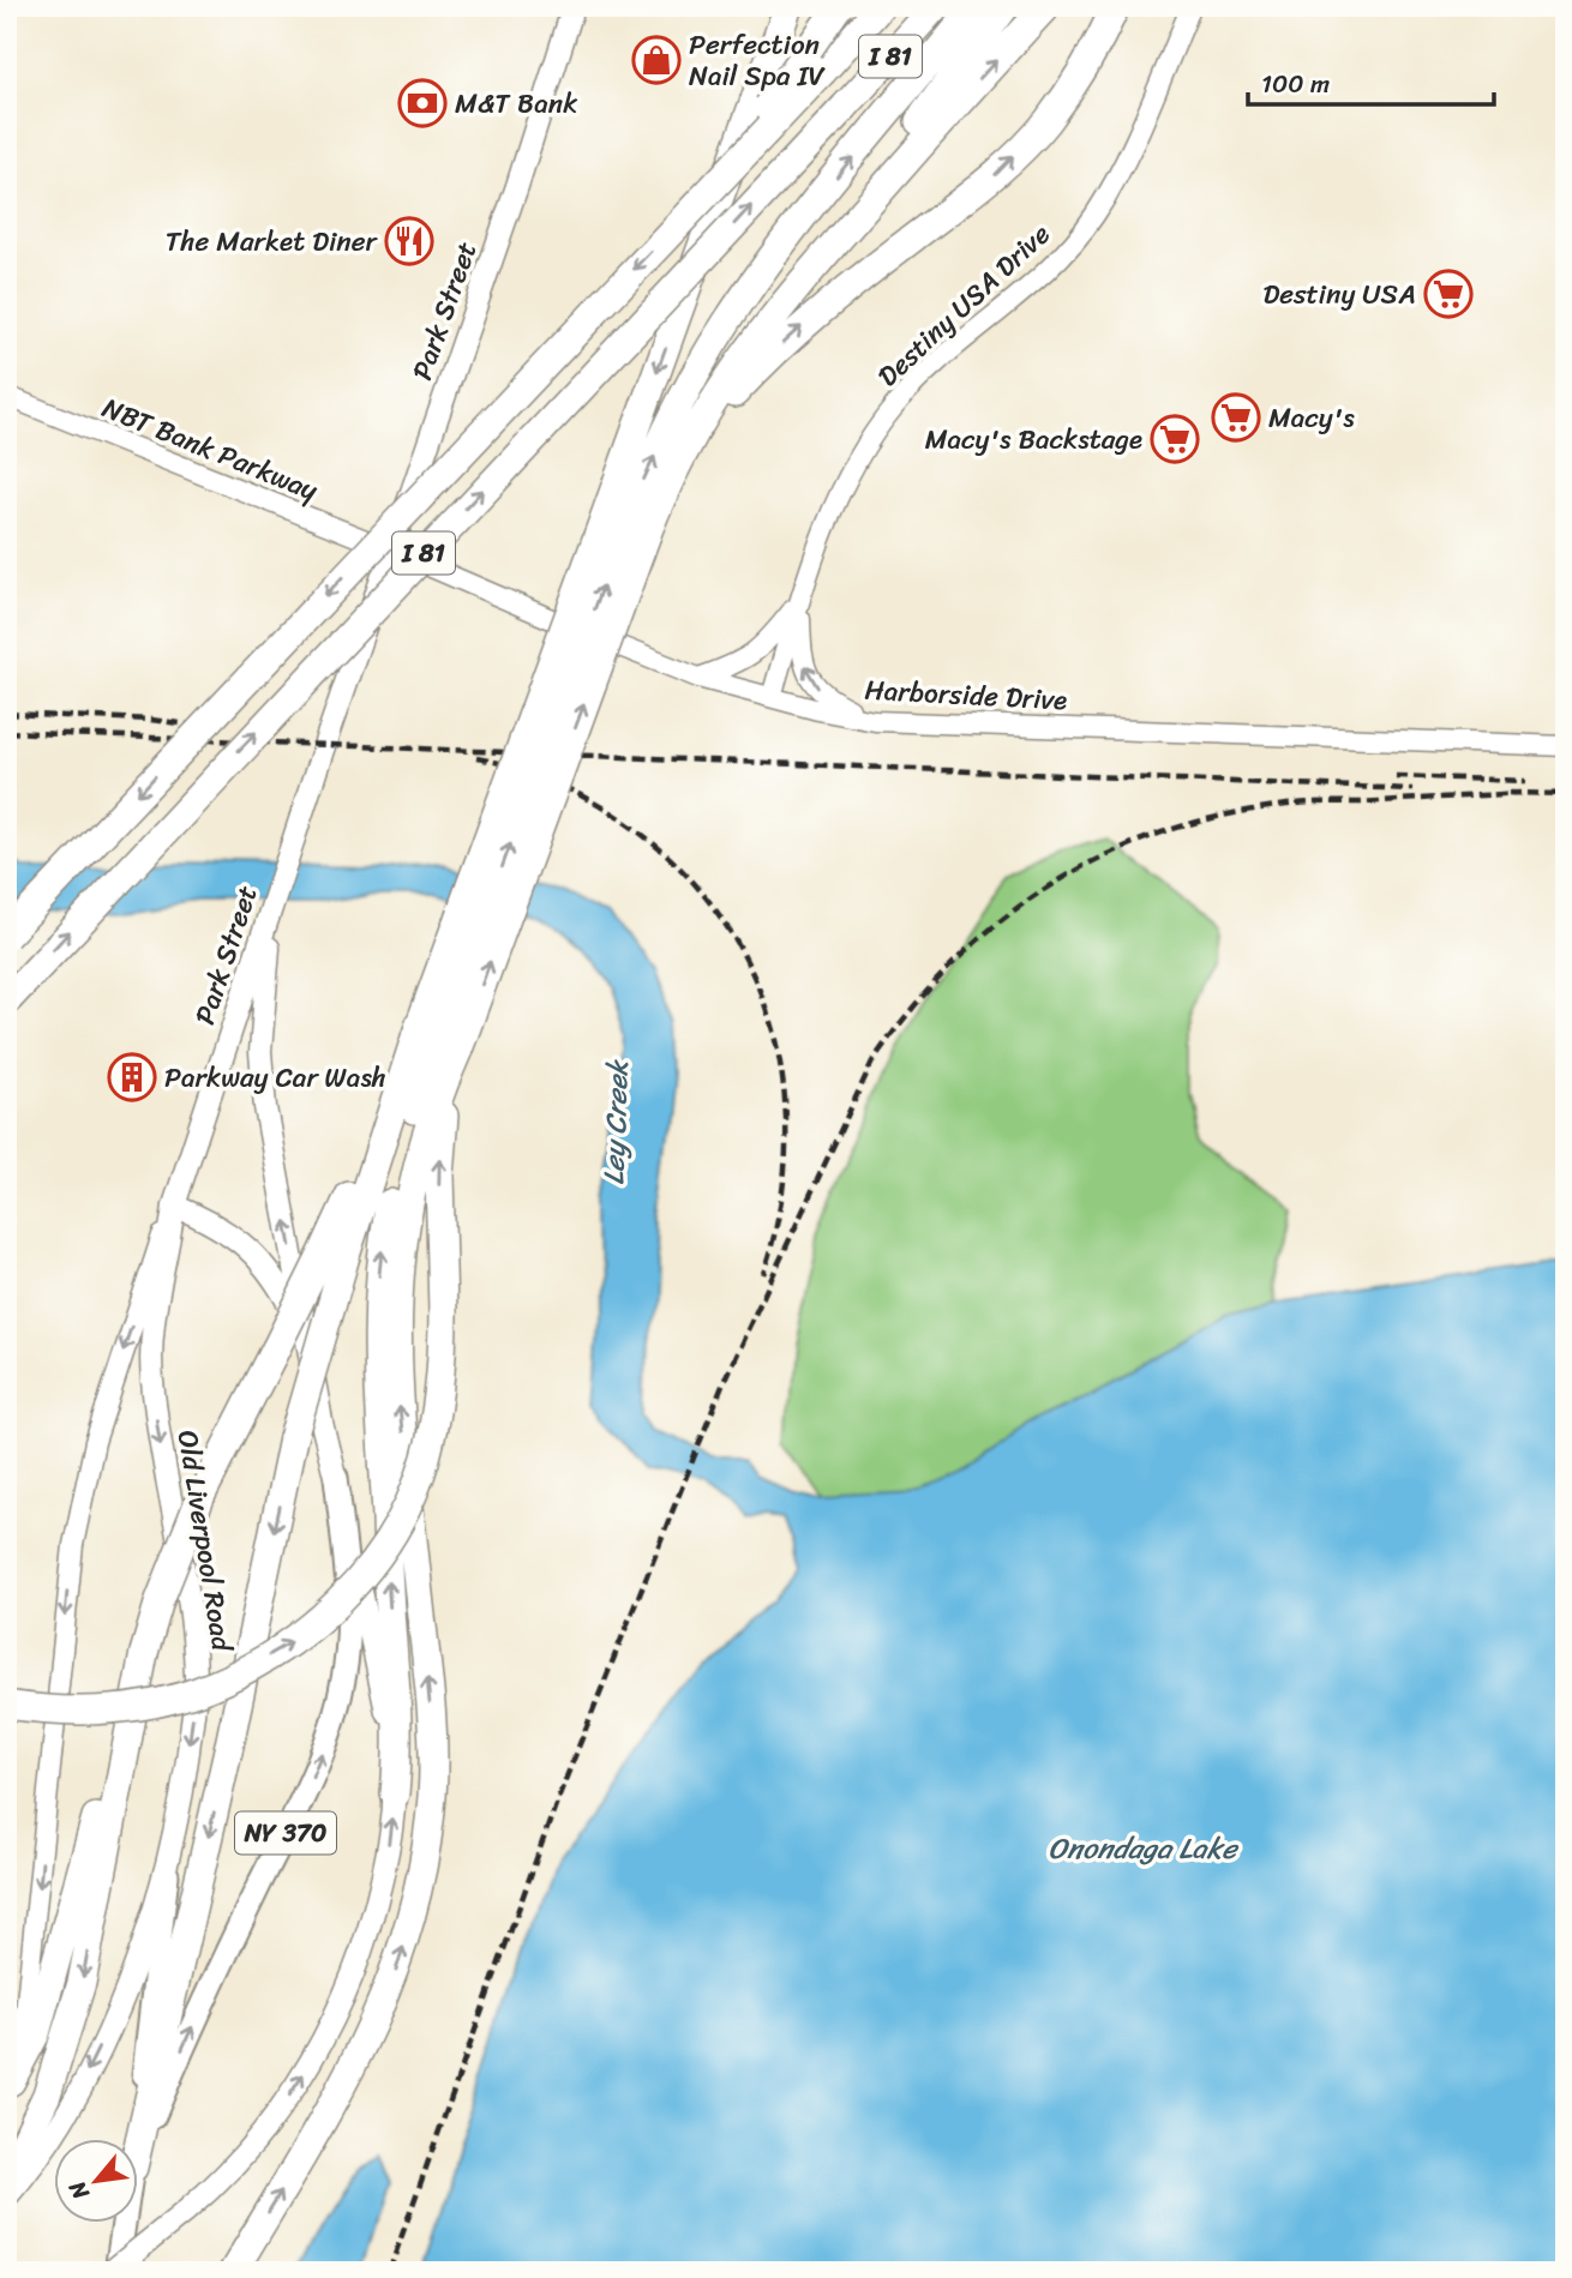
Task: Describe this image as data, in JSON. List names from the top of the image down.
{
  "streets": {
    "highway": ["I 81"],
    "main road": ["Park Street", "Old Liverpool Road", "NY 370"],
    "street": ["Destiny USA Drive", "NBT Bank Parkway", "Harborside Drive"]
  },
  "crossings": [
    ["Destiny USA Drive", "Harborside Drive"],
    ["Park Street", "NBT Bank Parkway"],
    ["Park Street", "Harborside Drive"],
    ["Park Street", "Old Liverpool Road"],
    ["Park Street", "NY 370"],
    ["NBT Bank Parkway", "Harborside Drive"],
    ["Old Liverpool Road", "NY 370"]
  ],
  "water": ["Ley Creek", "Onondaga Lake"],
  "places": {
    "shop": ["Perfection Nail Spa IV"],
    "bank": ["M&T Bank"],
    "restaurant": ["The Market Diner"],
    "supermarket": ["Destiny USA", "Macy's", "Macy's Backstage"],
    "building": ["Parkway Car Wash"]
  },
  "scale_bar": "100 m",
  "north": "bottom left"
}
